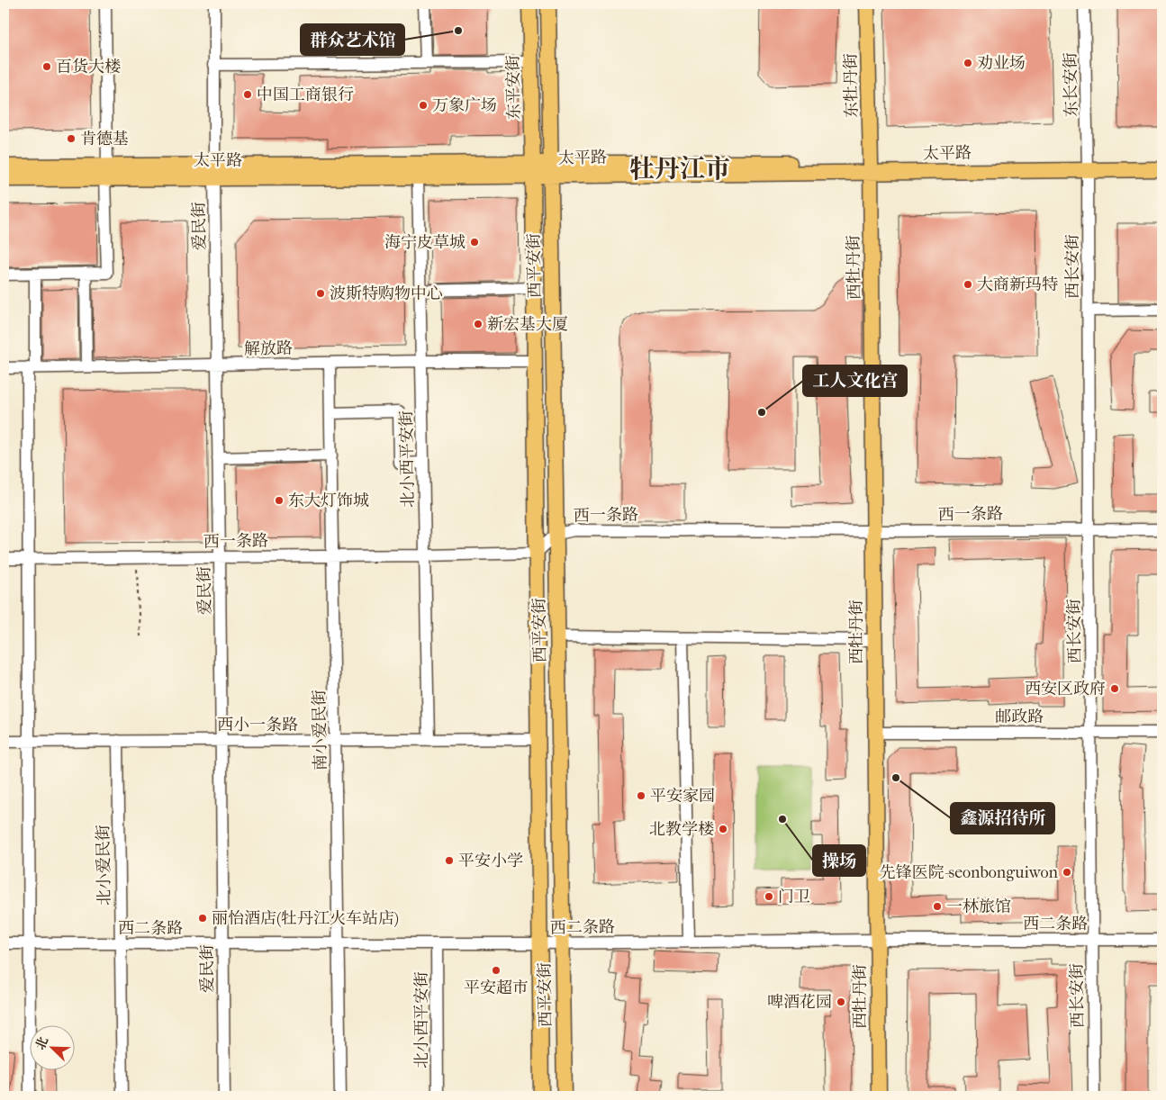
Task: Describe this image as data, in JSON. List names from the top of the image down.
{
  "streets": {
    "main road": [
      "东牡丹街",
      "东平安街",
      "太平路",
      "西平安街",
      "西牡丹街"
    ],
    "street": [
      "东长安街",
      "爱民街",
      "西长安街",
      "解放路",
      "北小西平安街",
      "西一条路",
      "邮政路",
      "西小一条路",
      "南小爱民街",
      "北小爱民街",
      "西二条路"
    ]
  },
  "crossings": [
    ["东长安街", "太平路"],
    ["东长安街", "西长安街"],
    ["东牡丹街", "太平路"],
    ["东牡丹街", "西牡丹街"],
    ["东平安街", "太平路"],
    ["东平安街", "西平安街"],
    ["太平路", "爱民街"],
    ["太平路", "西平安街"],
    ["太平路", "西长安街"],
    ["太平路", "西牡丹街"],
    ["太平路", "北小西平安街"],
    ["爱民街", "解放路"],
    ["爱民街", "西一条路"],
    ["爱民街", "西小一条路"],
    ["爱民街", "西二条路"],
    ["西平安街", "解放路"],
    ["西平安街", "西一条路"],
    ["西平安街", "西小一条路"],
    ["西平安街", "西二条路"],
    ["西长安街", "西一条路"],
    ["西长安街", "邮政路"],
    ["西长安街", "西二条路"],
    ["西牡丹街", "西一条路"],
    ["西牡丹街", "邮政路"],
    ["西牡丹街", "西二条路"],
    ["解放路", "北小西平安街"],
    ["解放路", "南小爱民街"],
    ["北小西平安街", "西一条路"],
    ["北小西平安街", "西小一条路"],
    ["北小西平安街", "西二条路"],
    ["西一条路", "南小爱民街"],
    ["西小一条路", "南小爱民街"],
    ["西小一条路", "北小爱民街"],
    ["南小爱民街", "西二条路"],
    ["北小爱民街", "西二条路"]
  ],
  "districts": ["牡丹江市"],
  "places": [
    "群众艺术馆",
    "劝业场",
    "百货大楼",
    "中国工商银行",
    "万象广场",
    "肯德基",
    "海宁皮草城",
    "大商新玛特",
    "波斯特购物中心",
    "新宏基大厦",
    "工人文化宫",
    "东大灯饰城",
    "西安区政府",
    "鑫源招待所",
    "平安家园",
    "操场",
    "北教学楼",
    "平安小学",
    "先锋医院-seonbonguiwon",
    "门卫",
    "一林旅馆",
    "丽怡酒店(牡丹江火车站店)",
    "平安超市",
    "啤酒花园"
  ],
  "north": "top left"
}
